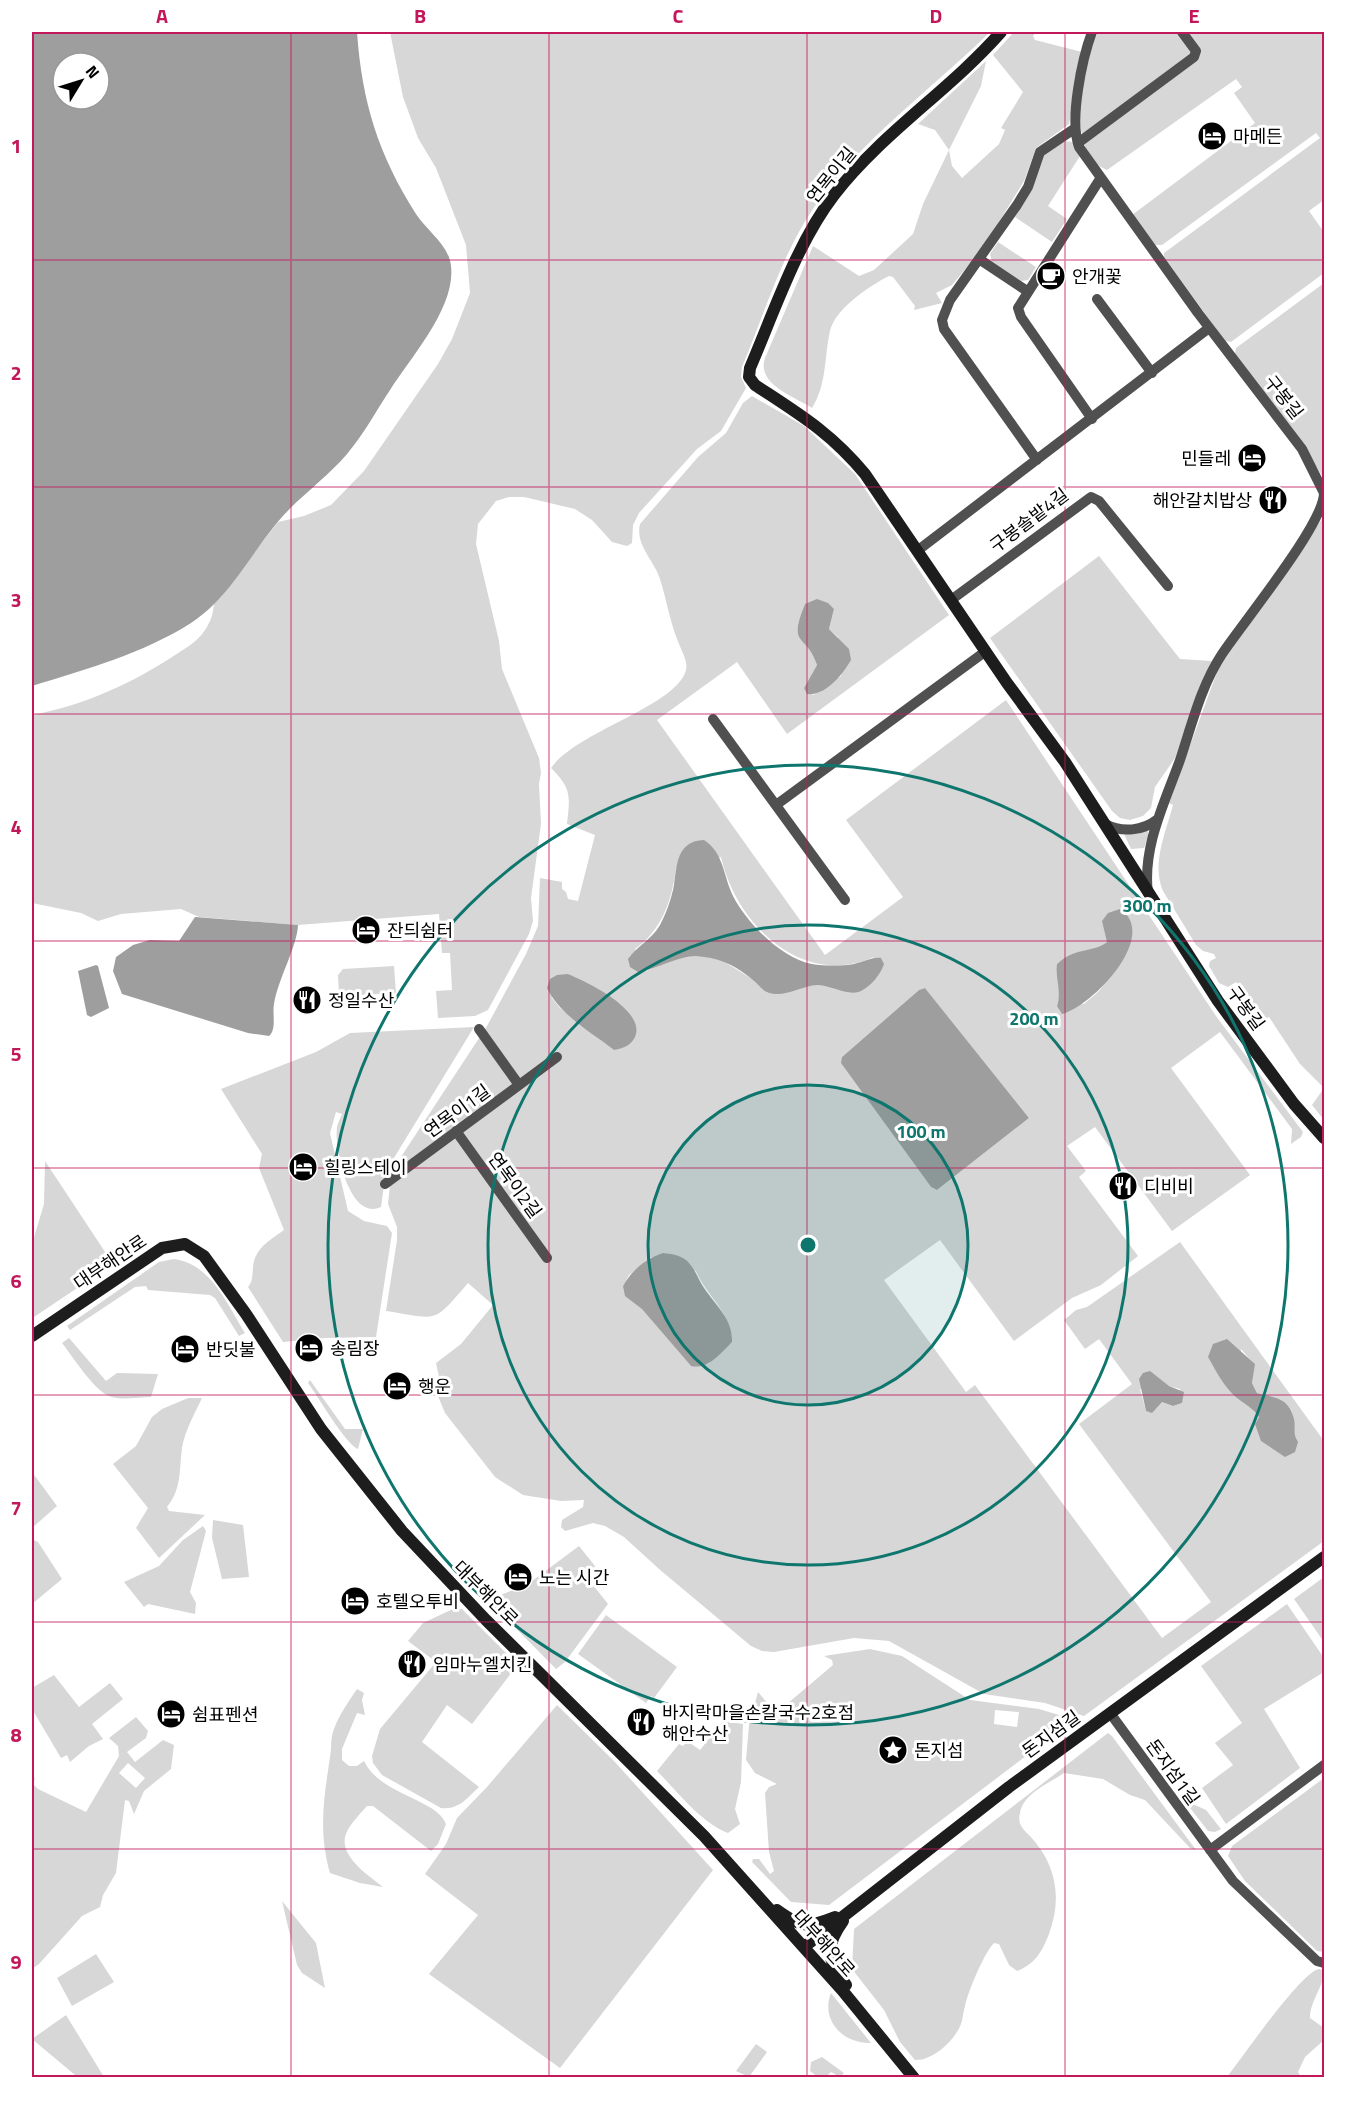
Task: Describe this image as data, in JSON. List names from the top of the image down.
{
  "streets": {
    "street": [
      "연목이길",
      "구봉길",
      "구봉솔밭4길",
      "연목이1길",
      "연목이2길",
      "대부해안로",
      "돈지섬길",
      "돈지섬1길"
    ]
  },
  "crossings": [
    ["연목이길", "구봉길"],
    ["구봉길", "구봉솔밭4길"],
    ["연목이1길", "연목이2길"],
    ["대부해안로", "돈지섬길"],
    ["돈지섬길", "돈지섬1길"]
  ],
  "places": {
    "hotel": [
      "마메든",
      "민들레",
      "잔듸쉼터",
      "힐링스테이",
      "송림장",
      "반딧불",
      "행운",
      "노는 시간",
      "호텔오투비",
      "쉼표펜션"
    ],
    "cafe": ["안개꽃"],
    "restaurant": [
      "해안갈치밥상",
      "정일수산",
      "디비비",
      "임마누엘치킨",
      "바지락마을손칼국수2호점 해안수산"
    ],
    "place": ["돈지섬"]
  },
  "north": "top right",
  "grid": {
    "columns": [
      "A",
      "B",
      "C",
      "D",
      "E"
    ],
    "rows": [
      "1",
      "2",
      "3",
      "4",
      "5",
      "6",
      "7",
      "8",
      "9"
    ]
  },
  "rings": ["300 m", "200 m", "100 m"]
}
